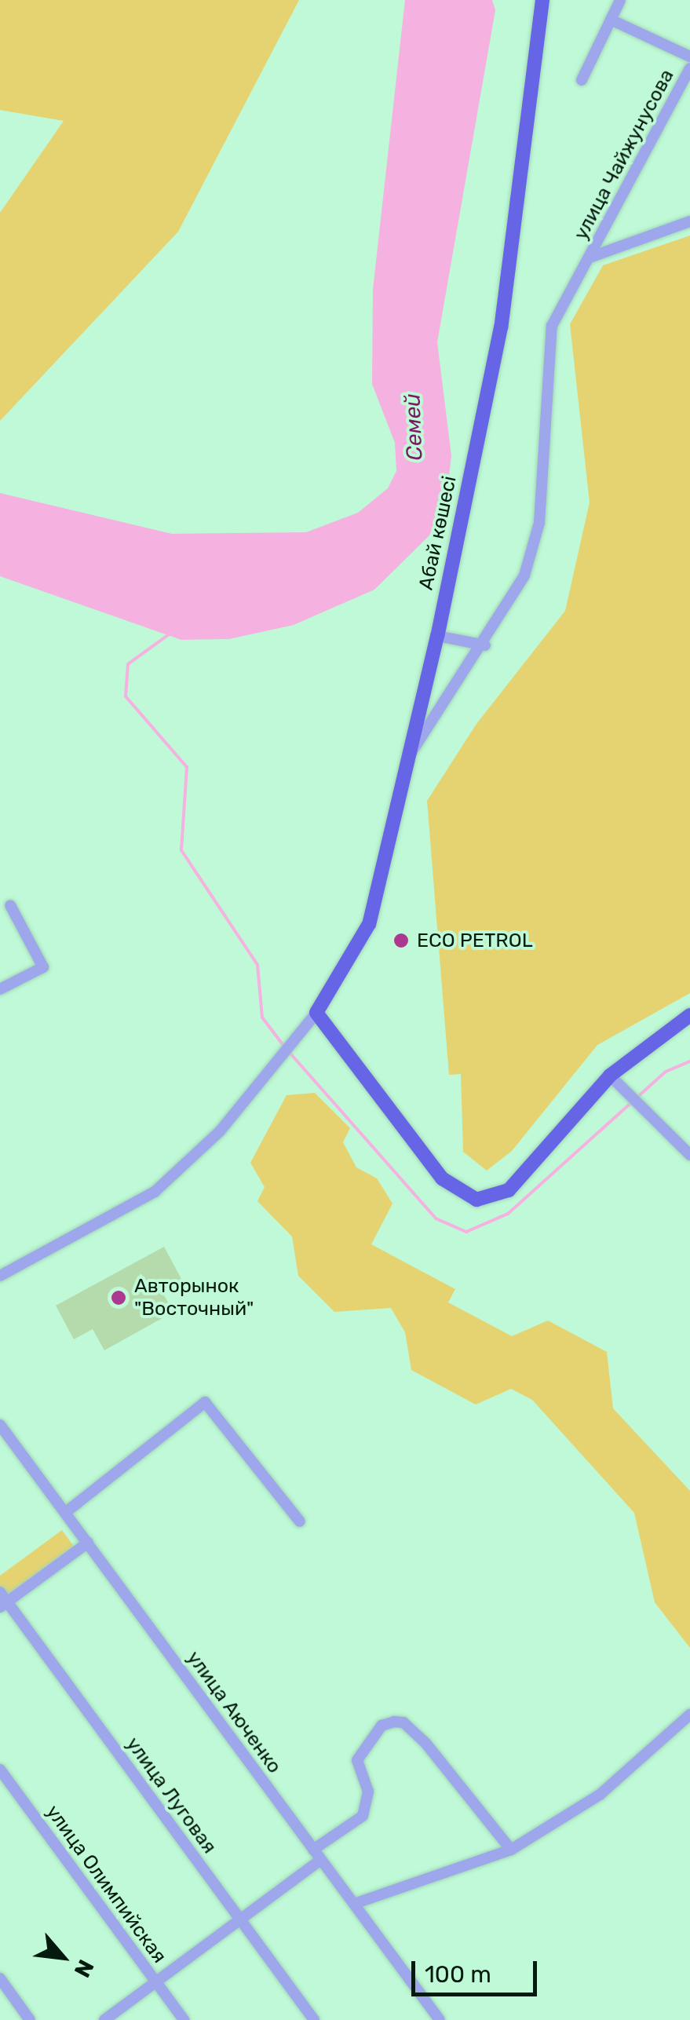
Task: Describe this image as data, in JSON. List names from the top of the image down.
{
  "streets": {
    "main road": ["Абай көшесі"],
    "street": [
      "улица Чайжунусова",
      "улица Аюченко",
      "улица Луговая",
      "улица Олимпийская"
    ]
  },
  "crossings": [
    ["улица Чайжунусова", "Абай көшесі"]
  ],
  "water": ["Семей"],
  "places": ["ECO PETROL", "Авторынок \"Восточный\""],
  "scale_bar": "100 m",
  "north": "bottom right"
}
